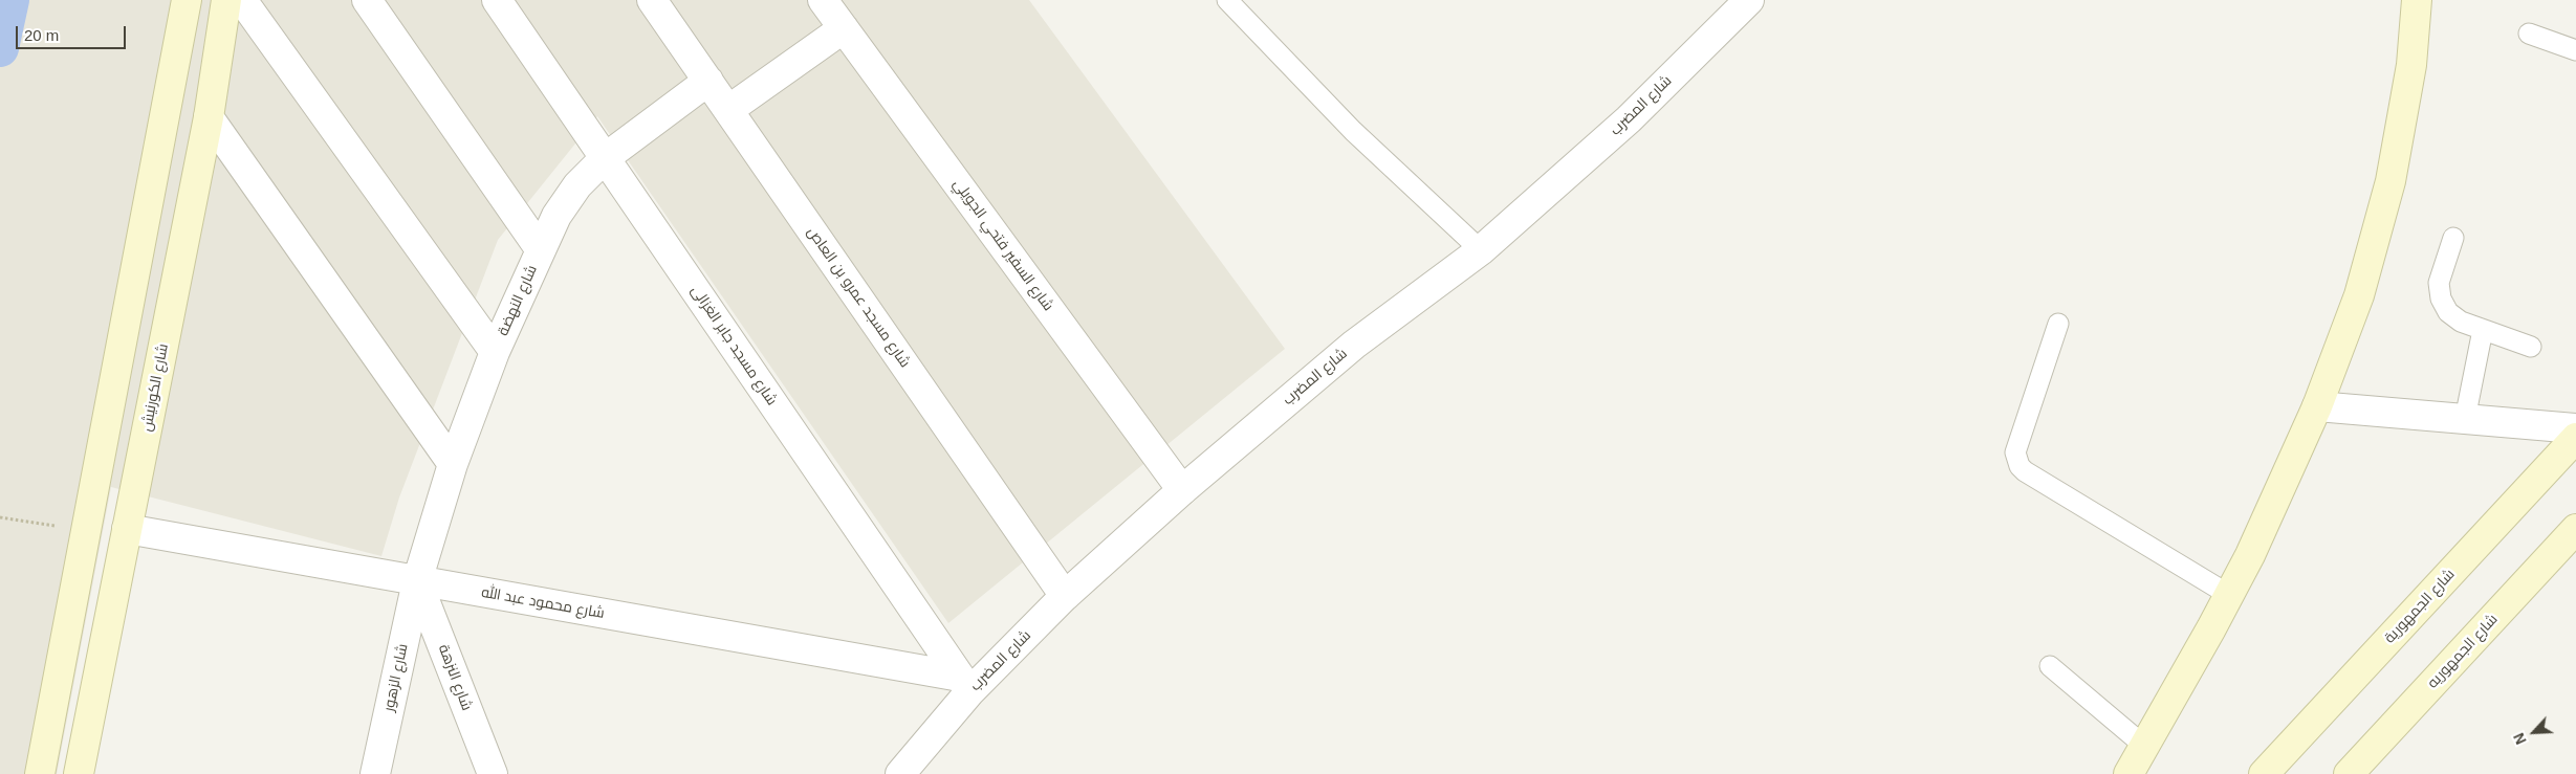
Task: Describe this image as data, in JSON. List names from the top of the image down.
{
  "streets": {
    "main road": ["شارع الكورنيش", "شارع الجمهورية", "شارع الجمهوريه"],
    "street": [
      "شارع المضرب",
      "شارع السفير فتحي الجويلي",
      "شارع مسجد عمرو بن العاص",
      "شارع النهضة",
      "شارع مسجد جابر الغزالى",
      "شارع محمود عبد الله",
      "شارع الزهور",
      "شارع النزهة"
    ]
  },
  "crossings": [
    ["شارع المضرب", "شارع السفير فتحي الجويلي"],
    ["شارع المضرب", "شارع مسجد عمرو بن العاص"],
    ["شارع المضرب", "شارع مسجد جابر الغزالى"],
    ["شارع المضرب", "شارع محمود عبد الله"],
    ["شارع مسجد عمرو بن العاص", "شارع النهضة"],
    ["شارع النهضة", "شارع مسجد جابر الغزالى"],
    ["شارع النهضة", "شارع محمود عبد الله"],
    ["شارع النهضة", "شارع الزهور"],
    ["شارع النهضة", "شارع النزهة"],
    ["شارع مسجد جابر الغزالى", "شارع محمود عبد الله"],
    ["شارع الكورنيش", "شارع محمود عبد الله"],
    ["شارع محمود عبد الله", "شارع الزهور"],
    ["شارع محمود عبد الله", "شارع النزهة"],
    ["شارع الزهور", "شارع النزهة"]
  ],
  "scale_bar": "20 m",
  "north": "bottom left"
}
